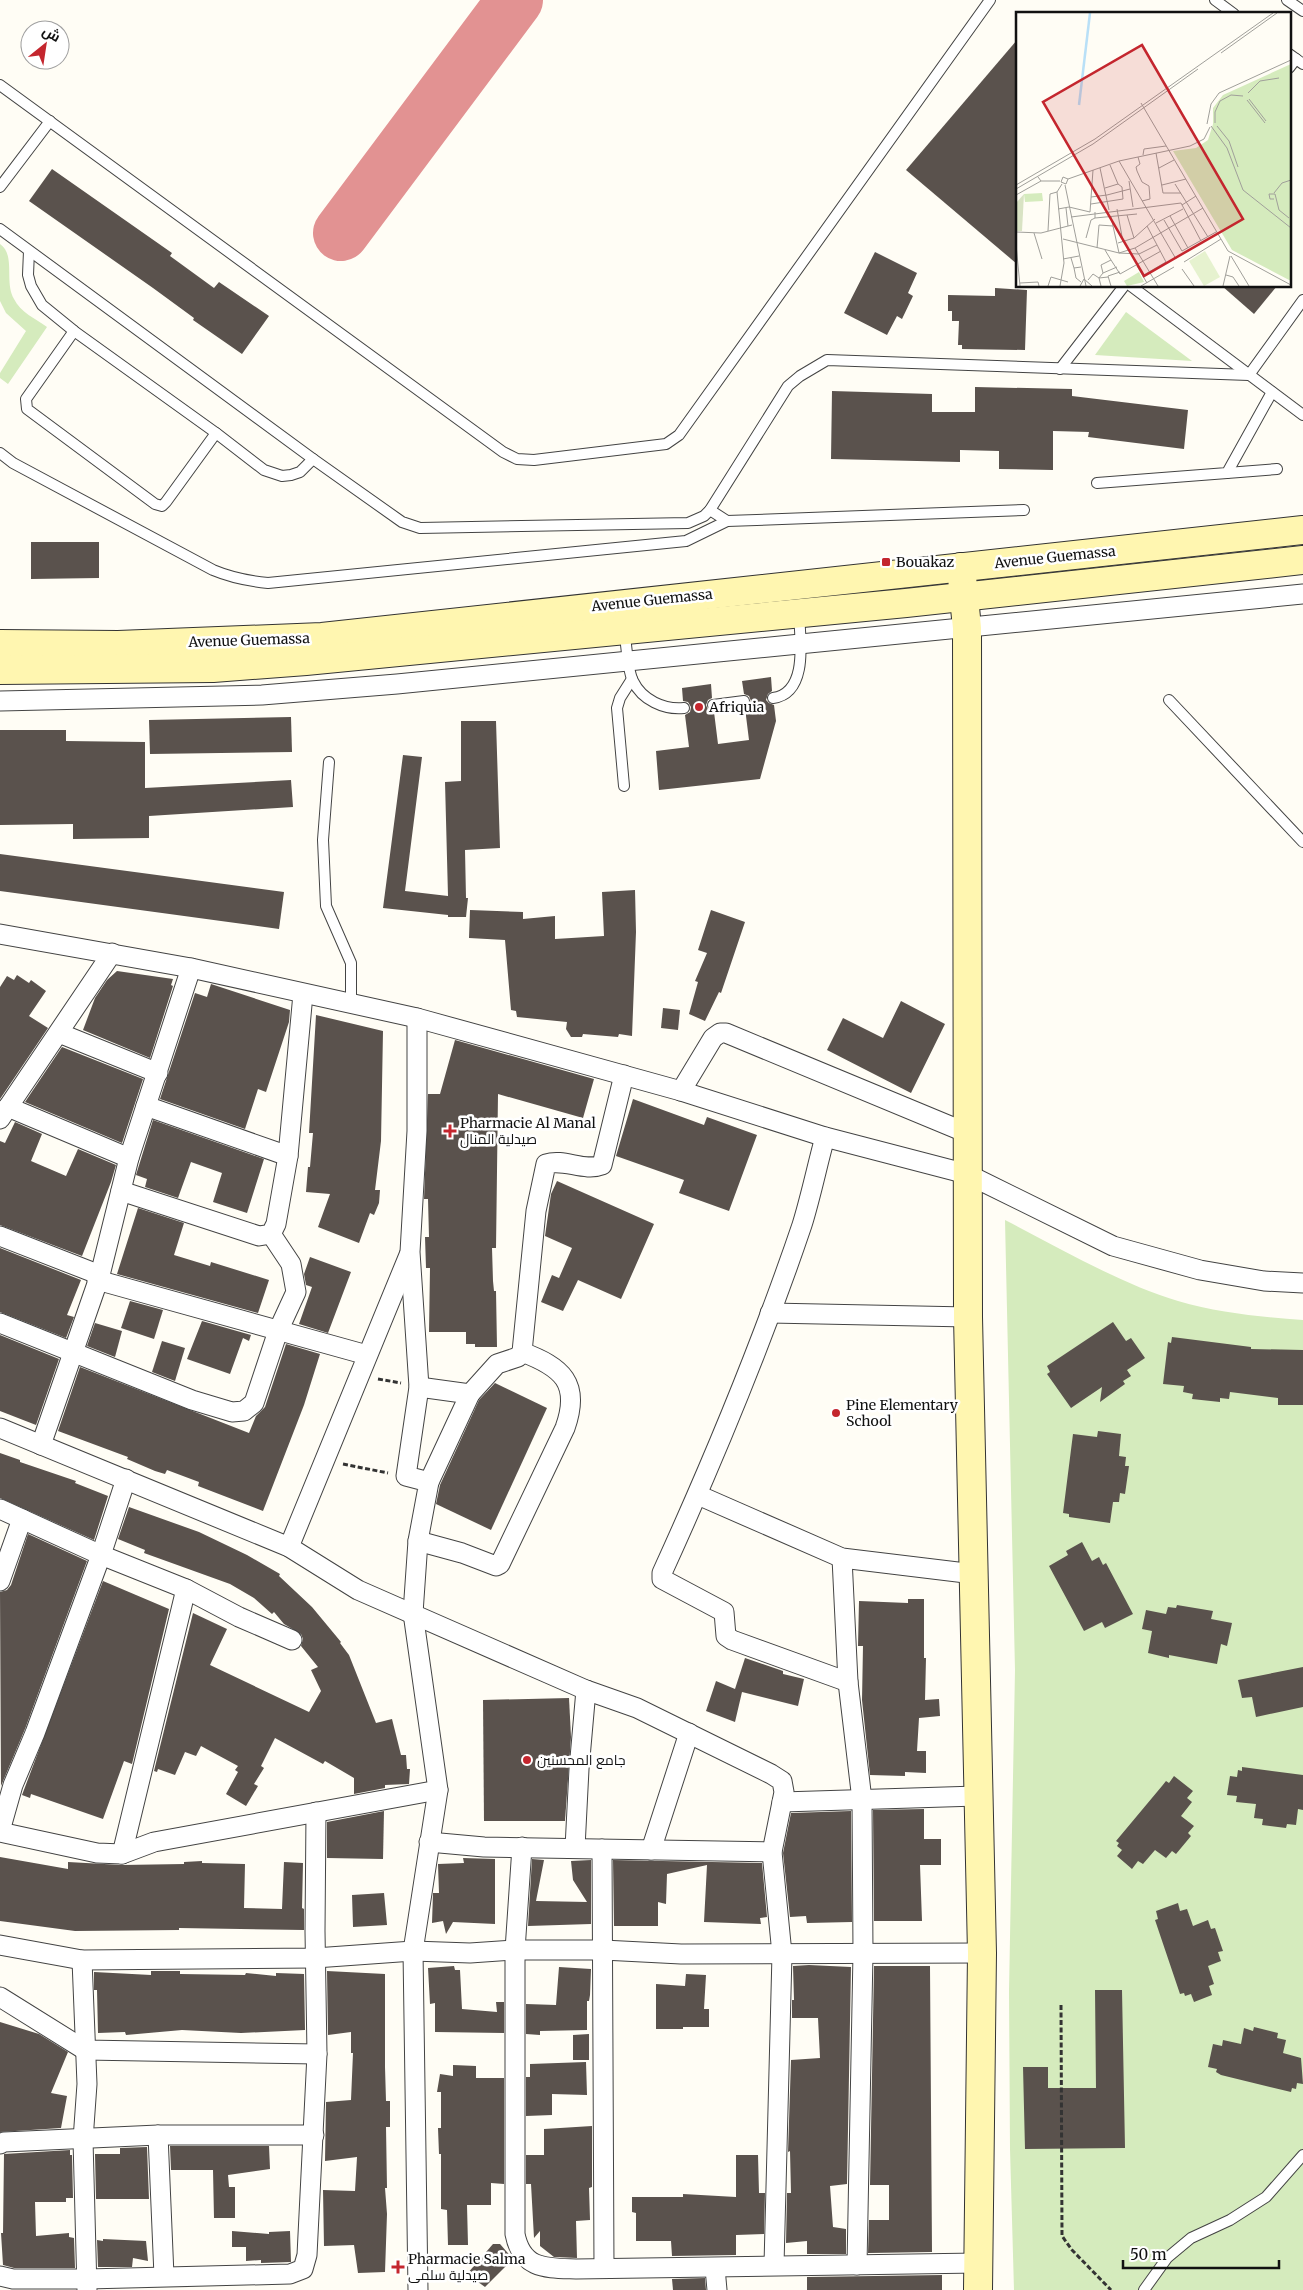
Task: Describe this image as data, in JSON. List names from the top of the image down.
{
  "streets": {
    "main road": ["Avenue Guemassa"]
  },
  "places": {
    "transit": ["Bouakaz"],
    "other": ["Afriquia", "Pine Elementary School", "جامع المحسنين"],
    "health": ["Pharmacie Al Manal صيدلية المنال", "Pharmacie Salma صيدلية سلمى"]
  },
  "scale_bar": "50 m",
  "north": "top right"
}
